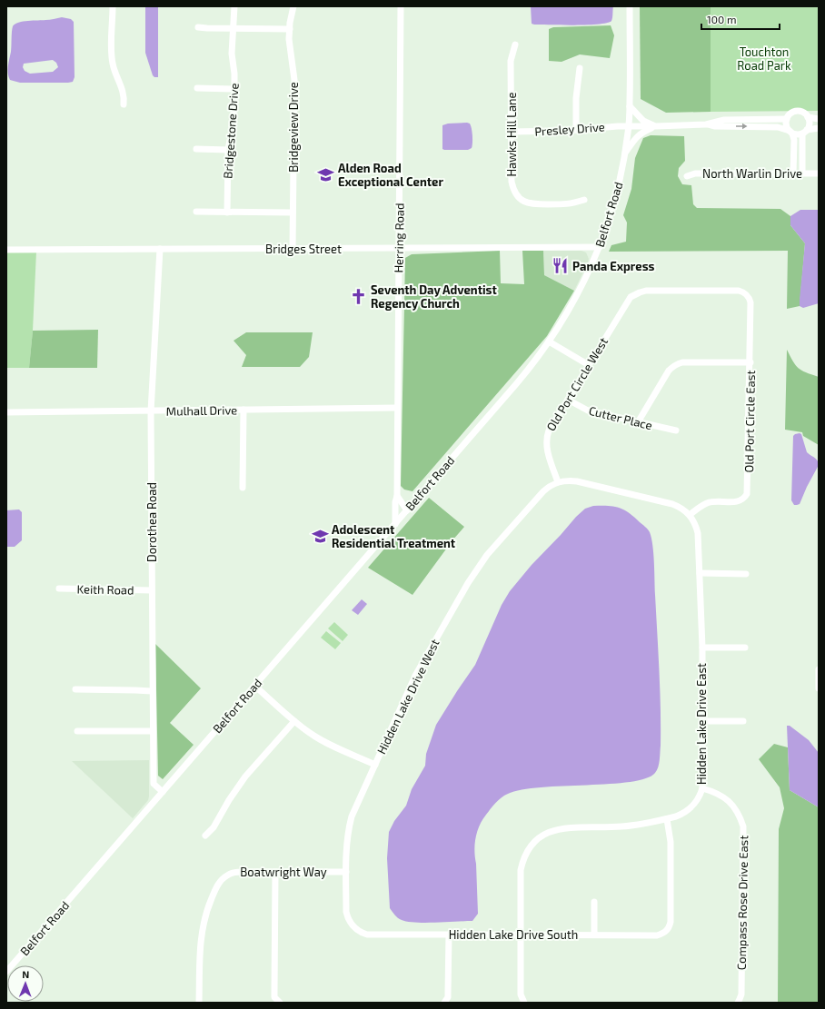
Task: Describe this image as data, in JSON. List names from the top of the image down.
{
  "streets": {
    "street": [
      "Bridgeview Drive",
      "Presley Drive",
      "Bridgestone Drive",
      "Hawks Hill Lane",
      "North Warlin Drive",
      "Belfort Road",
      "Herring Road",
      "Bridges Street",
      "Old Port Circle West",
      "Mulhall Drive",
      "Cutter Place",
      "Old Port Circle East",
      "Dorothea Road",
      "Keith Road",
      "Hidden Lake Drive West",
      "Hidden Lake Drive East",
      "Boatwright Way",
      "Compass Rose Drive East",
      "Hidden Lake Drive South"
    ]
  },
  "crossings": [
    ["Bridgeview Drive", "Bridges Street"],
    ["Presley Drive", "Hawks Hill Lane"],
    ["Presley Drive", "Belfort Road"],
    ["Belfort Road", "Herring Road"],
    ["Belfort Road", "Bridges Street"],
    ["Belfort Road", "Dorothea Road"],
    ["Herring Road", "Bridges Street"],
    ["Herring Road", "Mulhall Drive"],
    ["Bridges Street", "Dorothea Road"],
    ["Old Port Circle West", "Cutter Place"],
    ["Old Port Circle West", "Old Port Circle East"],
    ["Old Port Circle West", "Hidden Lake Drive West"],
    ["Mulhall Drive", "Dorothea Road"],
    ["Old Port Circle East", "Hidden Lake Drive East"],
    ["Dorothea Road", "Keith Road"],
    ["Hidden Lake Drive West", "Boatwright Way"],
    ["Hidden Lake Drive West", "Hidden Lake Drive South"],
    ["Hidden Lake Drive East", "Compass Rose Drive East"],
    ["Hidden Lake Drive East", "Hidden Lake Drive South"]
  ],
  "parks": ["Touchton Road Park"],
  "places": {
    "school or university": ["Alden Road Exceptional Center", "Adolescent Residential Treatment"],
    "restaurant": ["Panda Express"],
    "church": ["Seventh Day Adventist Regency Church"]
  },
  "scale_bar": "100 m",
  "north": "top"
}
